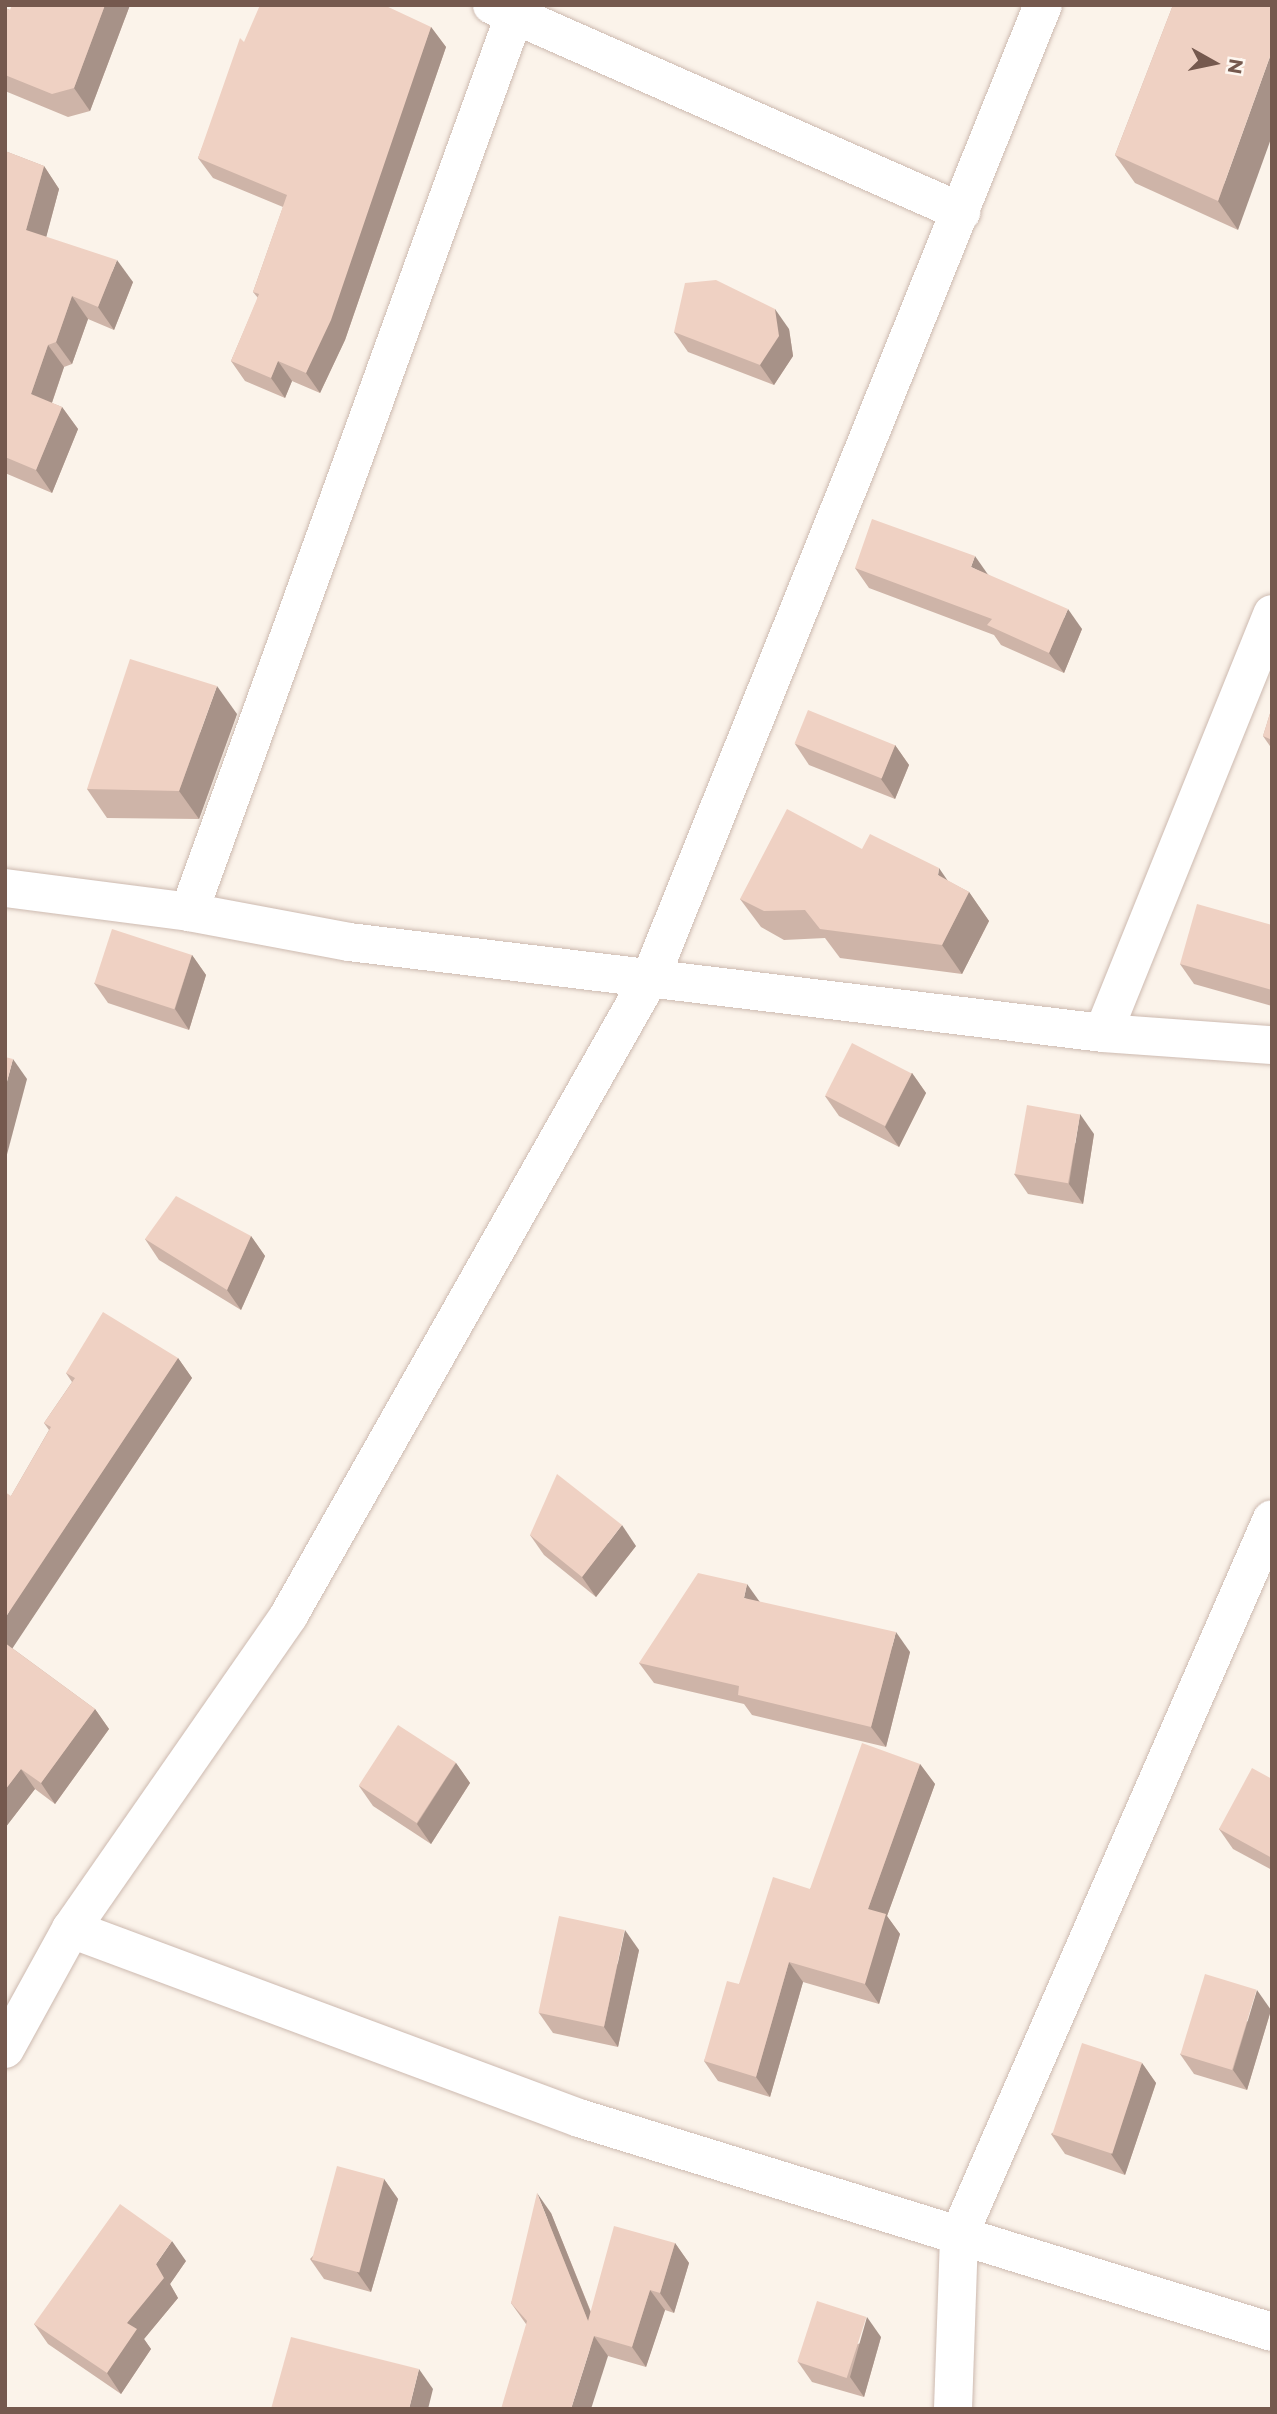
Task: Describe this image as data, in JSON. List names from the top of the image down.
{
  "north": "right"
}
